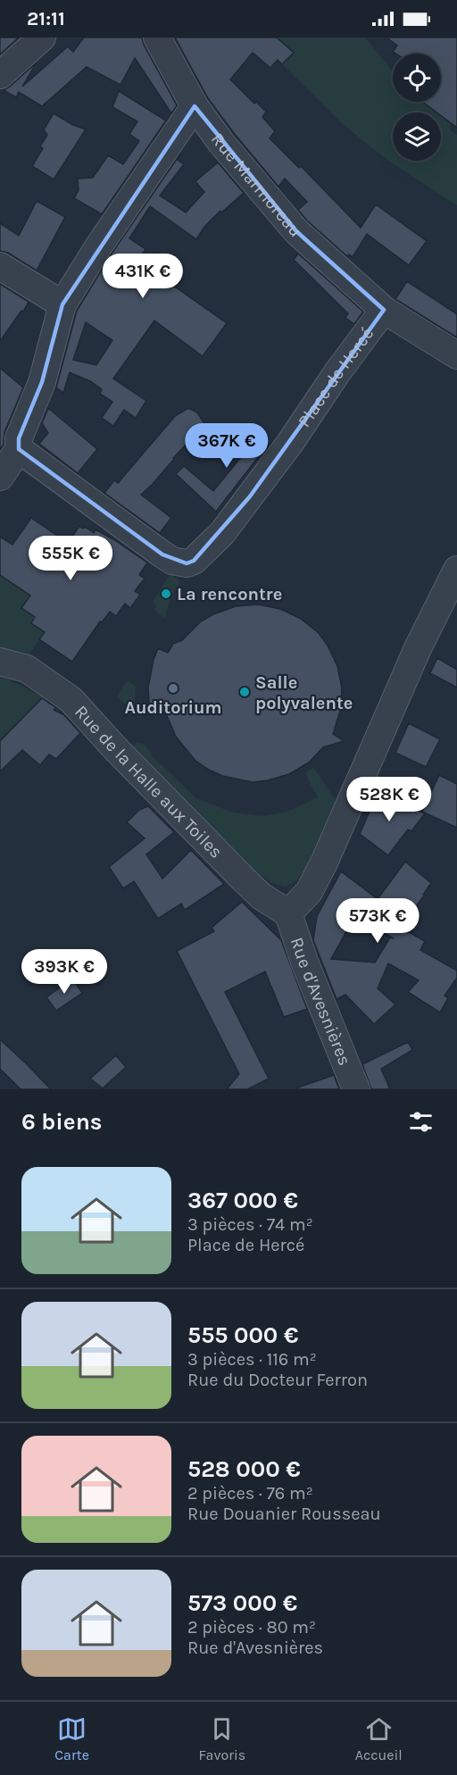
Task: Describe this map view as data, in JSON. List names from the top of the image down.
{
  "streets": {
    "street": [
      "Rue Marmoreau",
      "Place de Hercé",
      "Rue de la Halle aux Toiles",
      "Rue d'Avesnières"
    ]
  },
  "crossings": [
    ["Rue Marmoreau", "Place de Hercé"],
    ["Rue de la Halle aux Toiles", "Rue d'Avesnières"]
  ],
  "places": ["La rencontre", "Auditorium", "Salle polyvalente"],
  "page": {
    "status": "21:11",
    "price": [
      "431K €",
      "367K €",
      "555K €",
      "528K €",
      "573K €",
      "393K €"
    ],
    "heading": "6 biens",
    "list": [
      {
        "name": "367 000 €",
        "note": "3 pièces · 74 m² · Place de Hercé"
      },
      {
        "name": "555 000 €",
        "note": "3 pièces · 116 m² · Rue du Docteur Ferron"
      },
      {
        "name": "528 000 €",
        "note": "2 pièces · 76 m² · Rue Douanier Rousseau"
      },
      {
        "name": "573 000 €",
        "note": "2 pièces · 80 m² · Rue d'Avesnières"
      }
    ],
    "tabs": ["Carte", "Favoris", "Accueil"]
  }
}
